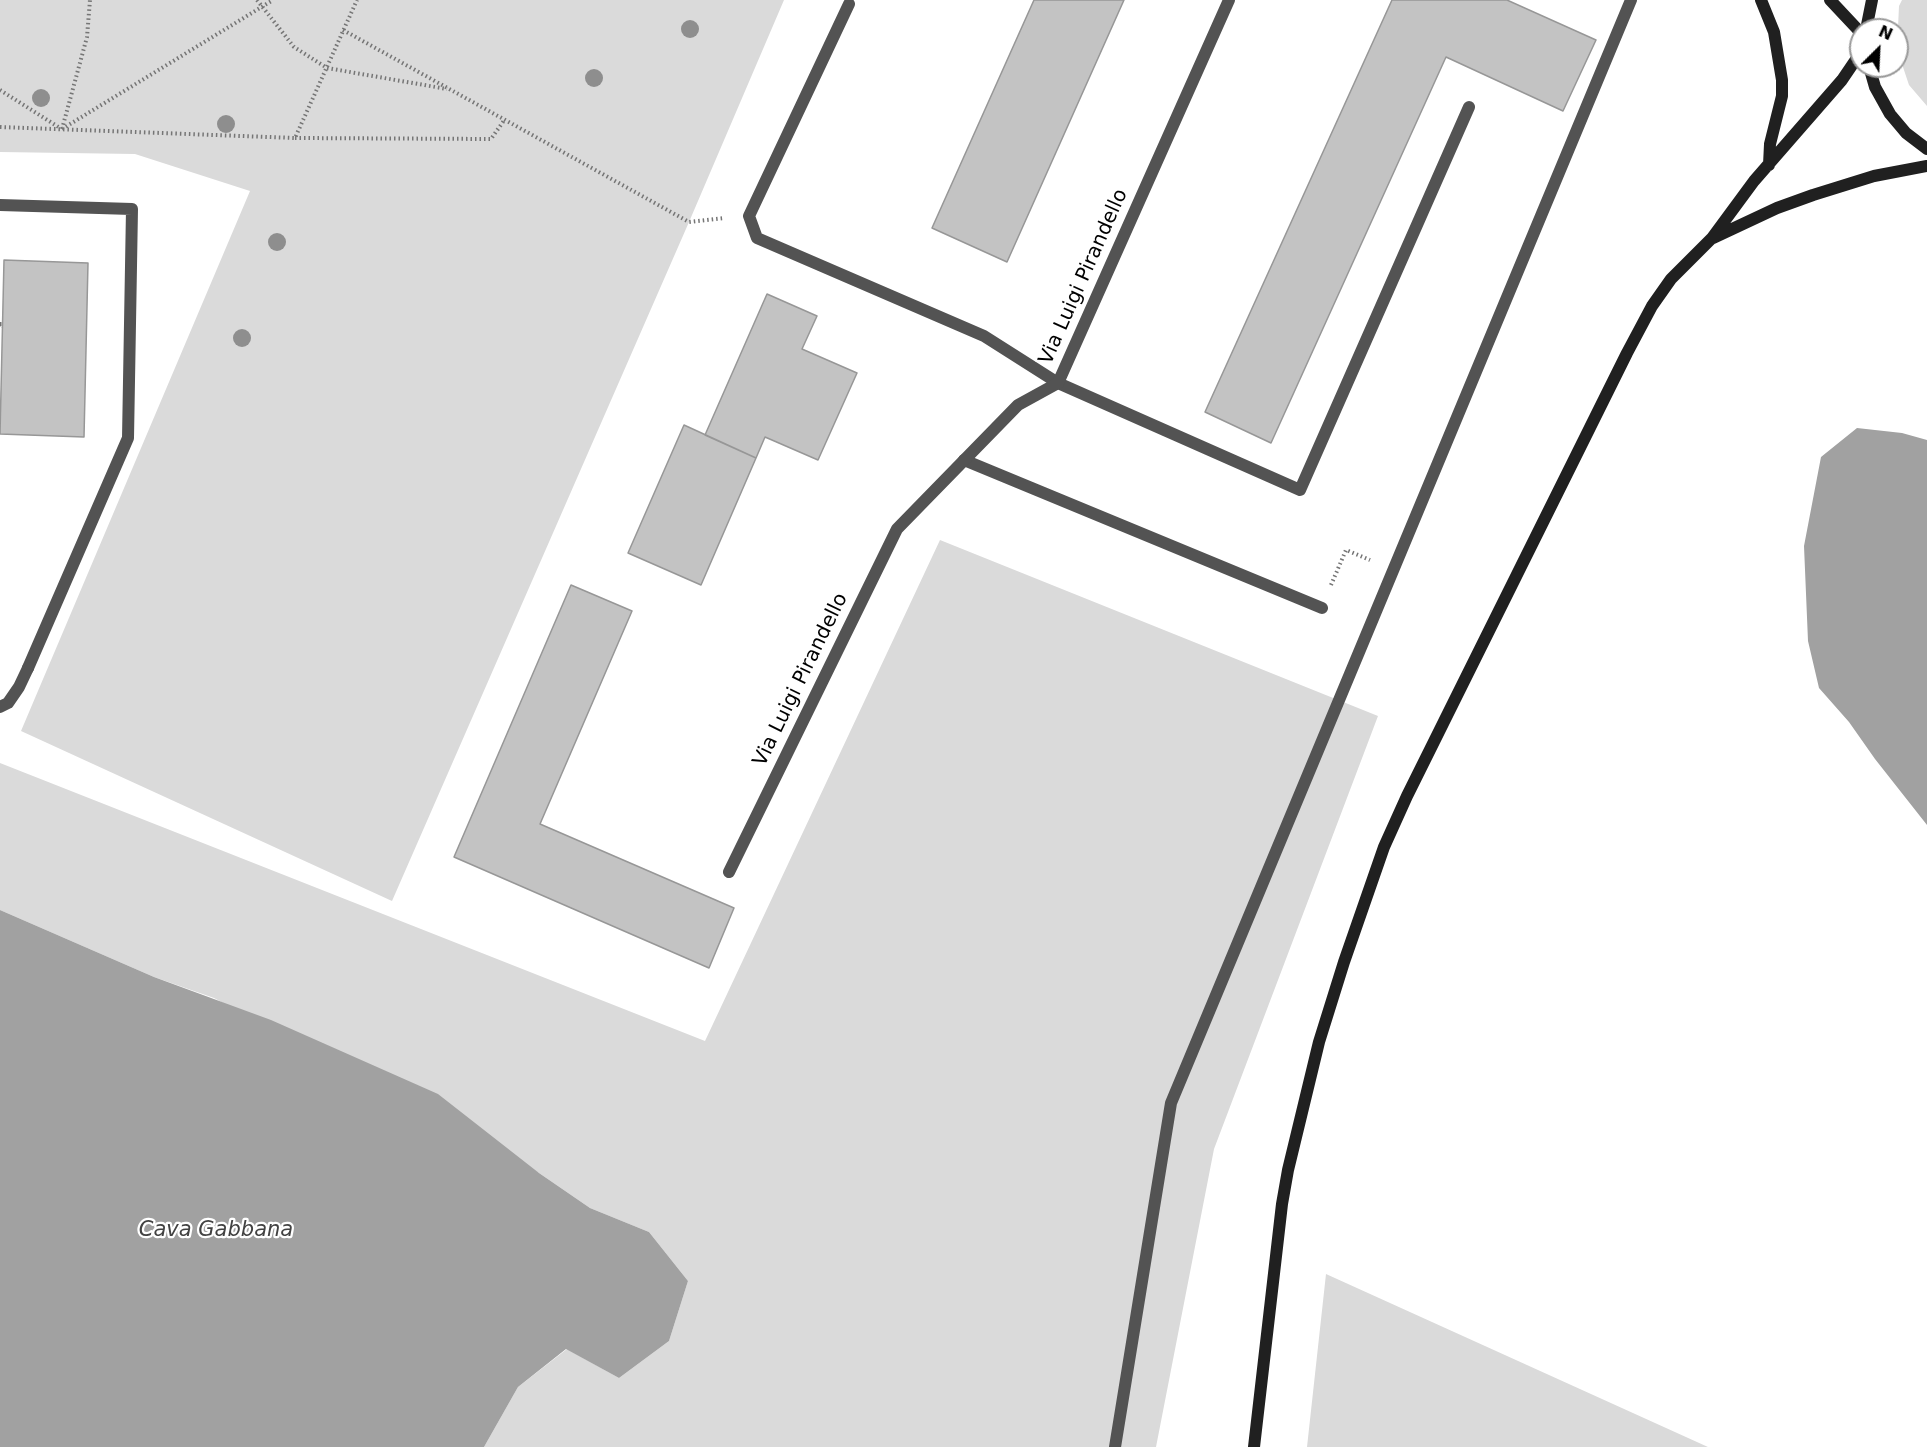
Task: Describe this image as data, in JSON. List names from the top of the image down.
{
  "streets": {
    "street": ["Via Luigi Pirandello"]
  },
  "water": ["Cava Gabbana"],
  "north": "top right"
}
